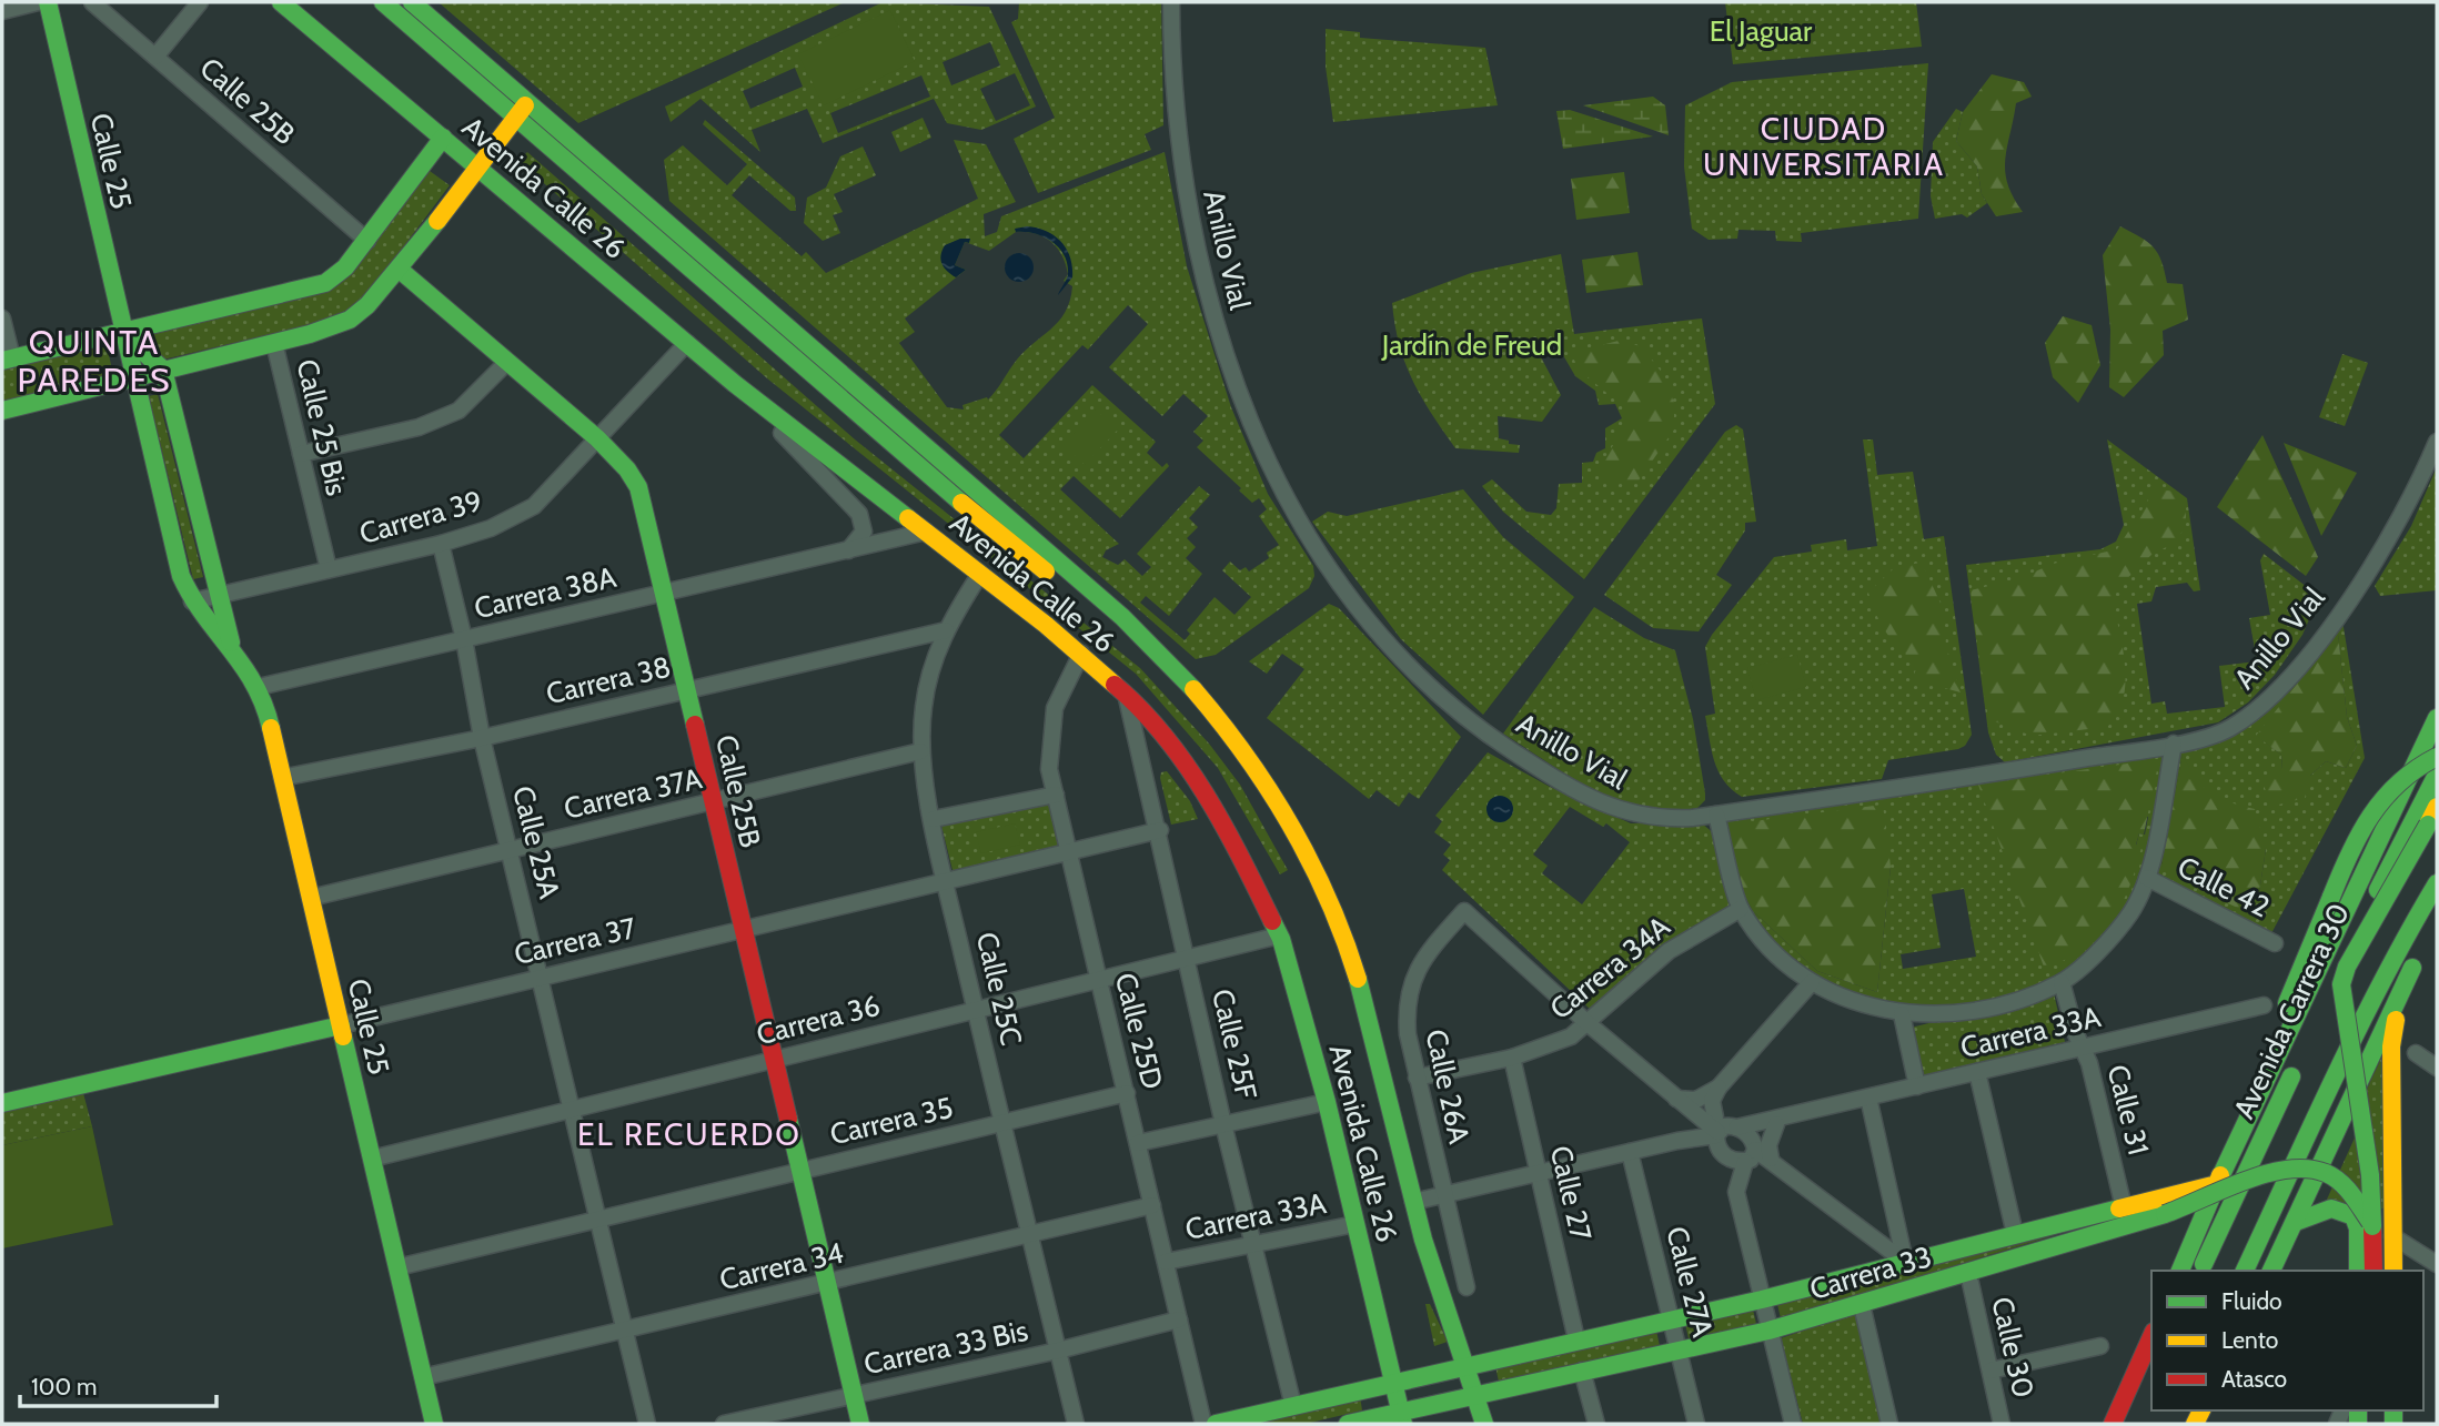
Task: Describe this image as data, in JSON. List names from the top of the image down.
{
  "streets": {
    "main road": [
      "Calle 25B",
      "Calle 25",
      "Avenida Calle 26",
      "Carrera 37",
      "Avenida Carrera 30",
      "Carrera 33"
    ],
    "street": [
      "Anillo Vial",
      "Calle 25 Bis",
      "Carrera 39",
      "Carrera 38A",
      "Carrera 38",
      "Carrera 37A",
      "Calle 25A",
      "Calle 42",
      "Carrera 34A",
      "Calle 25C",
      "Carrera 36",
      "Calle 25D",
      "Carrera 33A",
      "Calle 25F",
      "Calle 26A",
      "Calle 31",
      "Carrera 35",
      "Calle 27",
      "Carrera 34",
      "Calle 27A",
      "Carrera 33 Bis",
      "Calle 30"
    ]
  },
  "crossings": [
    ["Calle 25B", "Carrera 39"],
    ["Calle 25B", "Carrera 38A"],
    ["Calle 25B", "Carrera 38"],
    ["Calle 25B", "Carrera 37A"],
    ["Calle 25B", "Carrera 37"],
    ["Calle 25B", "Carrera 36"],
    ["Calle 25B", "Carrera 35"],
    ["Calle 25B", "Carrera 34"],
    ["Calle 25B", "Carrera 33 Bis"],
    ["Calle 25", "Carrera 39"],
    ["Calle 25", "Carrera 38A"],
    ["Calle 25", "Carrera 38"],
    ["Calle 25", "Carrera 37A"],
    ["Calle 25", "Carrera 37"],
    ["Calle 25", "Carrera 36"],
    ["Calle 25", "Carrera 35"],
    ["Calle 25", "Carrera 34"],
    ["Avenida Calle 26", "Carrera 39"],
    ["Avenida Calle 26", "Carrera 38A"],
    ["Avenida Calle 26", "Calle 25C"],
    ["Avenida Calle 26", "Carrera 36"],
    ["Avenida Calle 26", "Calle 25D"],
    ["Avenida Calle 26", "Carrera 33A"],
    ["Avenida Calle 26", "Calle 25F"],
    ["Avenida Calle 26", "Carrera 33"],
    ["Calle 25 Bis", "Carrera 39"],
    ["Carrera 39", "Calle 25A"],
    ["Carrera 38A", "Calle 25A"],
    ["Carrera 38", "Calle 25A"],
    ["Carrera 38", "Calle 25C"],
    ["Carrera 37A", "Calle 25A"],
    ["Carrera 37A", "Calle 25C"],
    ["Calle 25A", "Carrera 37"],
    ["Calle 25A", "Carrera 36"],
    ["Calle 25A", "Carrera 35"],
    ["Calle 25A", "Carrera 34"],
    ["Carrera 37", "Calle 25C"],
    ["Carrera 37", "Calle 25D"],
    ["Carrera 37", "Calle 25F"],
    ["Carrera 34A", "Calle 26A"],
    ["Carrera 34A", "Calle 27"],
    ["Calle 25C", "Carrera 36"],
    ["Calle 25C", "Carrera 35"],
    ["Calle 25C", "Carrera 34"],
    ["Calle 25C", "Carrera 33 Bis"],
    ["Avenida Carrera 30", "Carrera 33"],
    ["Carrera 36", "Calle 25D"],
    ["Carrera 36", "Calle 25F"],
    ["Calle 25D", "Carrera 33A"],
    ["Calle 25D", "Carrera 35"],
    ["Calle 25D", "Carrera 34"],
    ["Calle 25D", "Carrera 33 Bis"],
    ["Carrera 33A", "Calle 25F"],
    ["Carrera 33A", "Calle 26A"],
    ["Carrera 33A", "Calle 31"],
    ["Carrera 33A", "Calle 27"],
    ["Carrera 33A", "Calle 27A"],
    ["Calle 25F", "Carrera 33"],
    ["Calle 31", "Carrera 33"],
    ["Calle 27", "Carrera 33"],
    ["Carrera 33", "Calle 27A"]
  ],
  "districts": ["CIUDAD UNIVERSITARIA", "QUINTA PAREDES", "EL RECUERDO"],
  "parks": ["El Jaguar", "Jardín de Freud"],
  "legend": ["Fluido", "Lento", "Atasco"],
  "scale_bar": "100 m"
}
